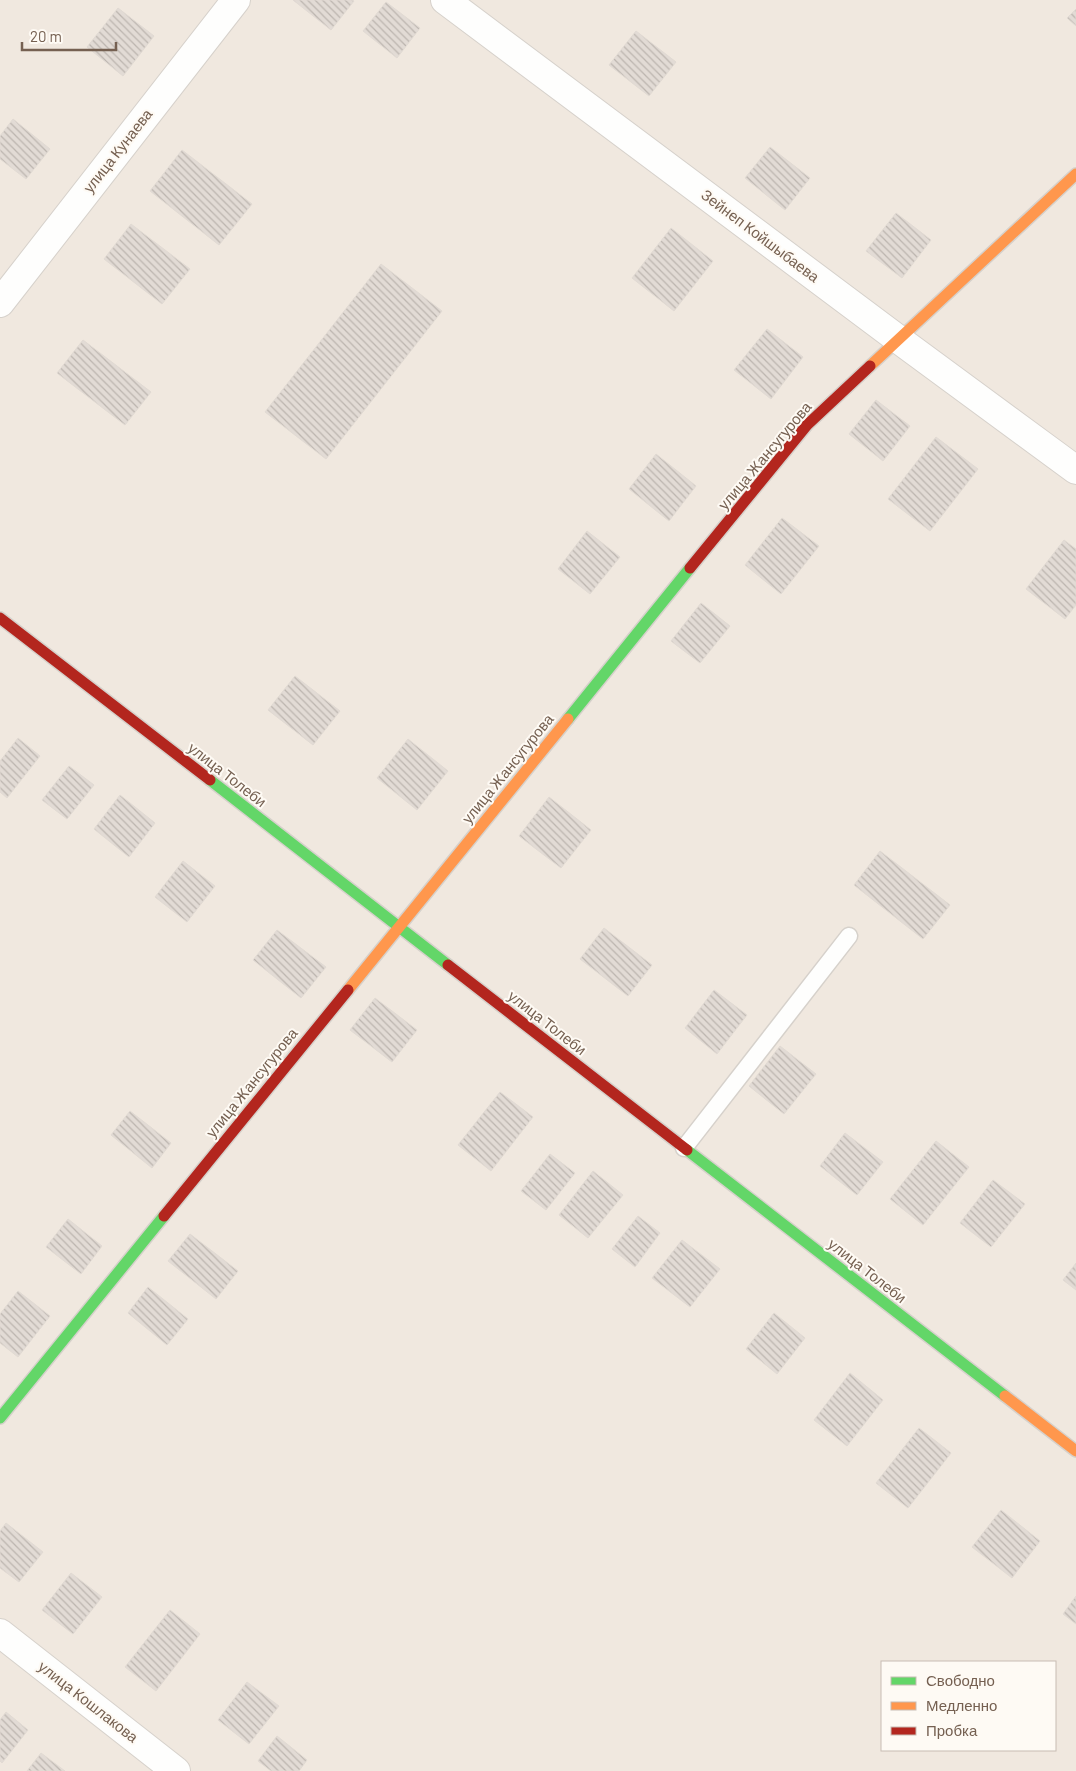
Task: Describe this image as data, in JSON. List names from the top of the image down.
{
  "streets": {
    "street": [
      "улица Кунаева",
      "Зейнеп Койшыбаева",
      "улица Жансугурова",
      "улица Толеби",
      "улица Кошлакова"
    ]
  },
  "crossings": [
    ["Зейнеп Койшыбаева", "улица Жансугурова"],
    ["улица Жансугурова", "улица Толеби"]
  ],
  "legend": ["Свободно", "Медленно", "Пробка"],
  "scale_bar": "20 m"
}
